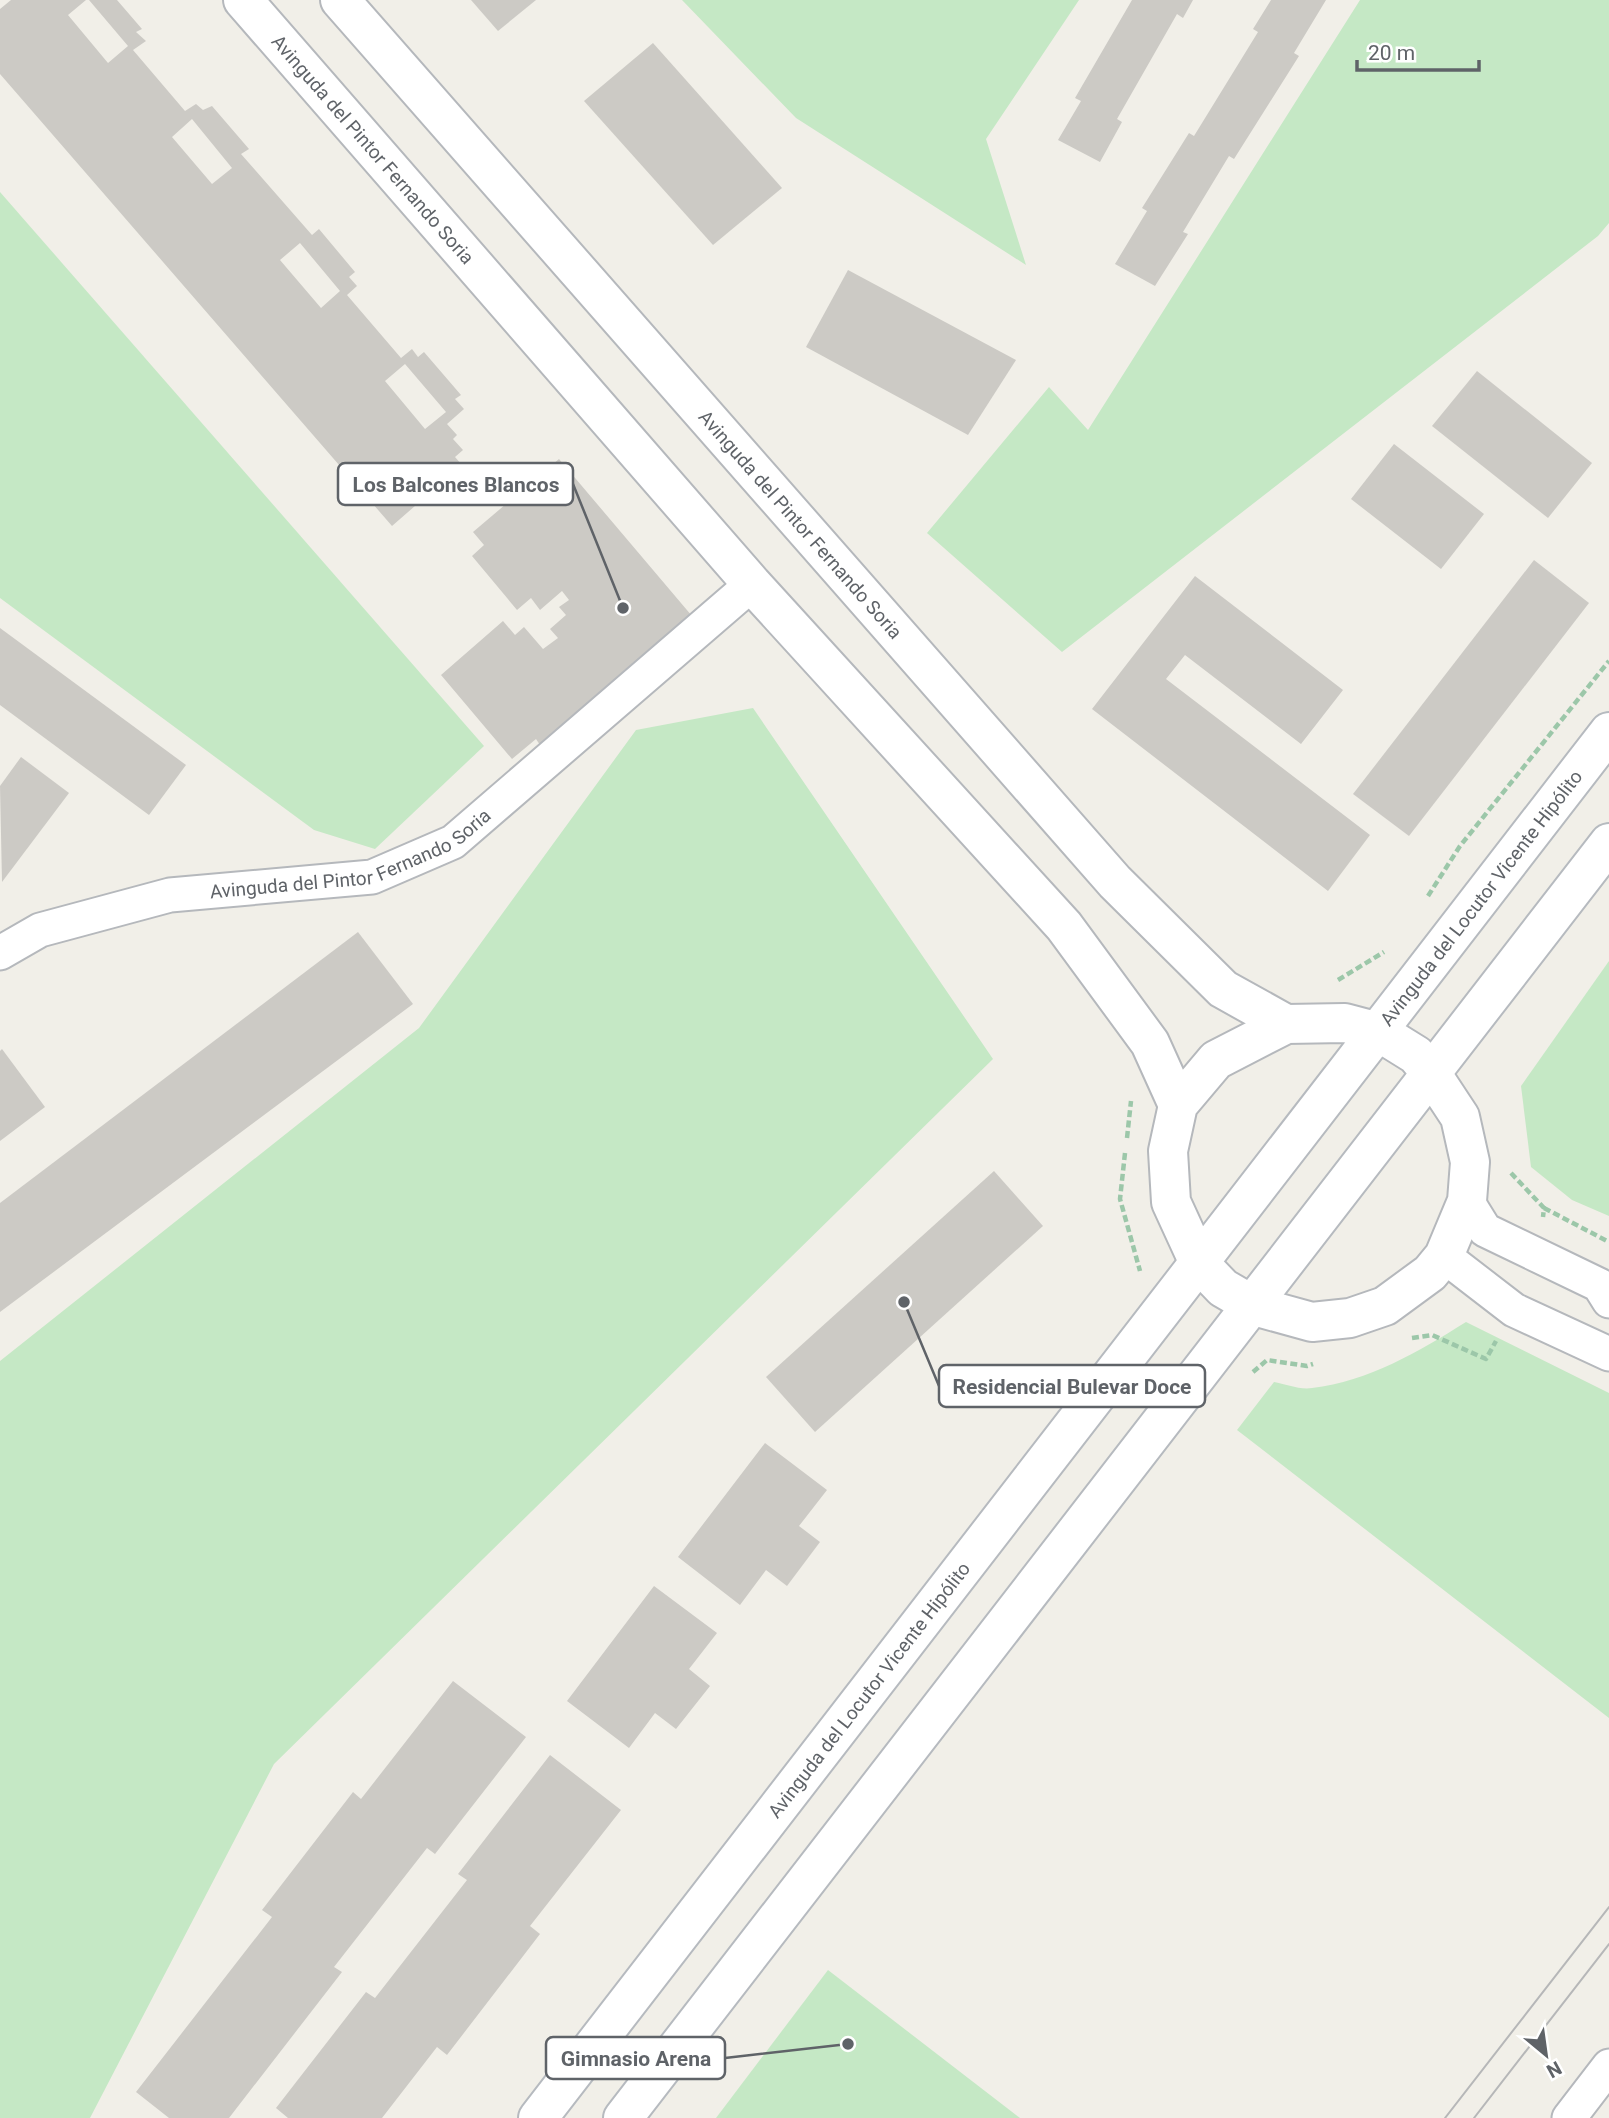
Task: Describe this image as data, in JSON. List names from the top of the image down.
{
  "streets": {
    "street": ["Avinguda del Pintor Fernando Soria", "Avinguda del Locutor Vicente Hipólito"]
  },
  "crossings": [
    ["Avinguda del Pintor Fernando Soria", "Avinguda del Locutor Vicente Hipólito"]
  ],
  "places": ["Los Balcones Blancos", "Residencial Bulevar Doce", "Gimnasio Arena"],
  "scale_bar": "20 m",
  "north": "bottom right"
}
